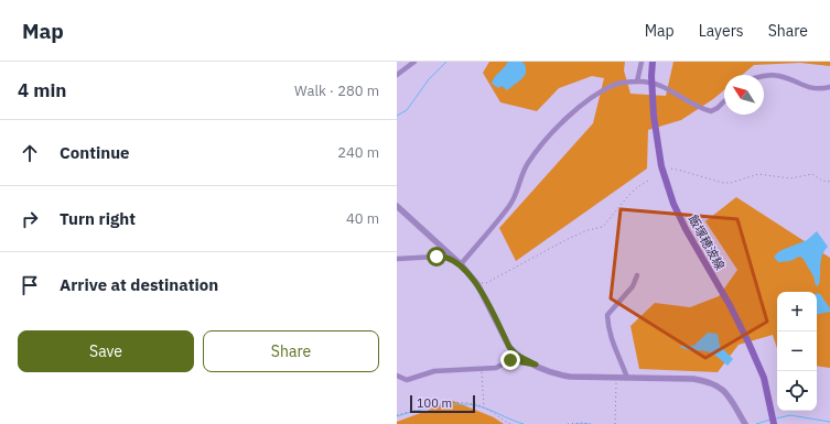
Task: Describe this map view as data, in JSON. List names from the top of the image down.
{
  "streets": {
    "main road": ["飯塚穂波線"]
  },
  "scale_bar": "100 m",
  "north": "top left",
  "page": {
    "header": "Map",
    "nav": ["Map", "Layers", "Share"],
    "heading": ["4 min", "Walk · 280 m"],
    "list": [
      ["Continue", "240 m"],
      ["Turn right", "40 m"],
      "Arrive at destination"
    ],
    "map_buttons": ["+", "−"],
    "buttons": ["Save", "Share"],
    "scale": "100 m"
  }
}
